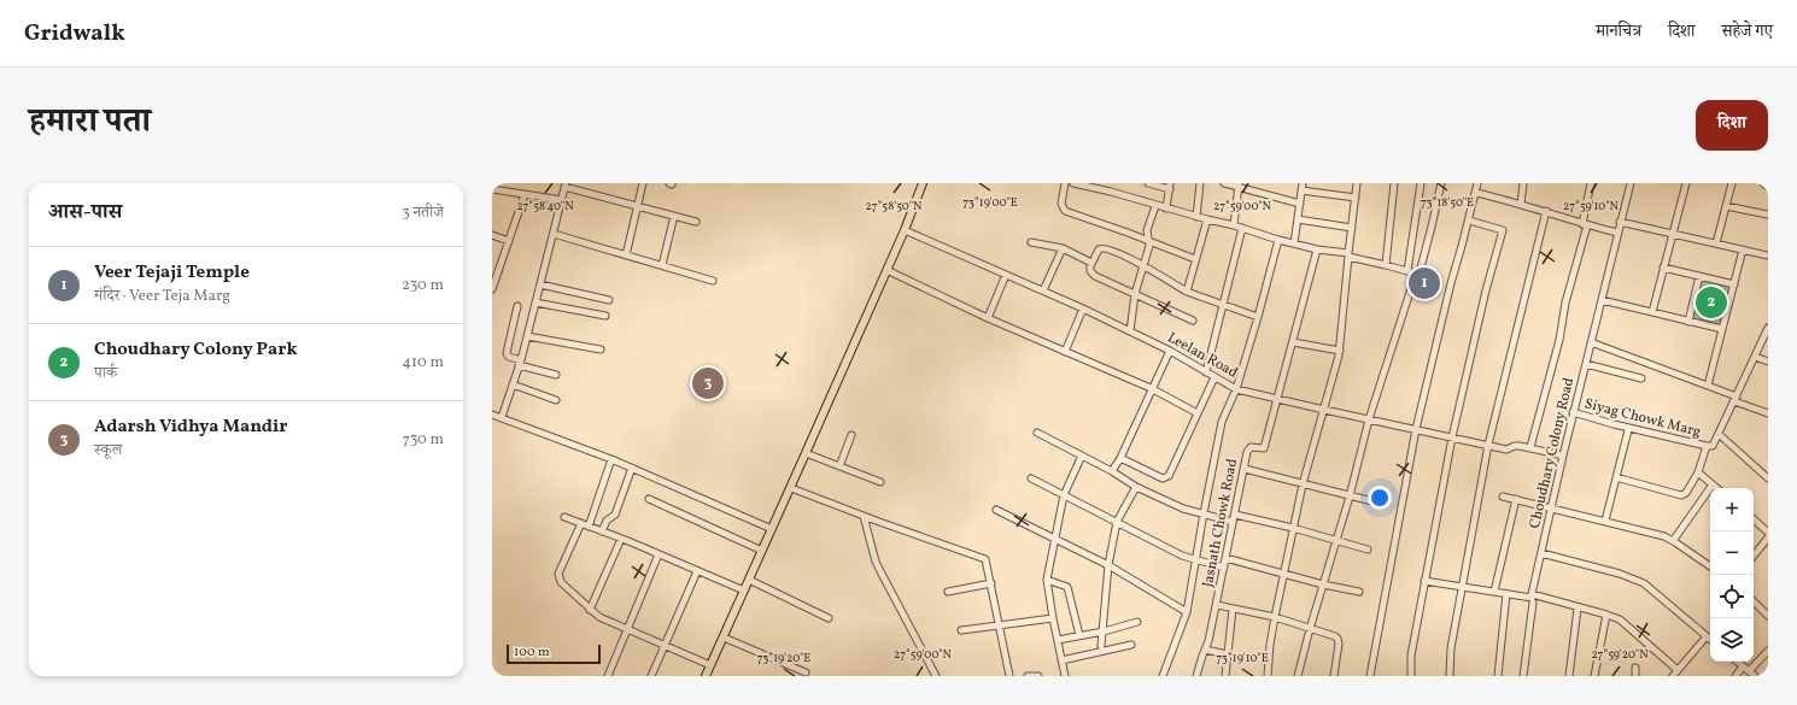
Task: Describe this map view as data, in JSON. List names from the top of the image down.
{
  "streets": {
    "street": [
      "Leelan Road",
      "Siyag Chowk Marg",
      "Choudhary Colony Road",
      "Jasnath Chowk Road"
    ]
  },
  "crossings": [
    ["Leelan Road", "Choudhary Colony Road"],
    ["Leelan Road", "Jasnath Chowk Road"],
    ["Siyag Chowk Marg", "Choudhary Colony Road"]
  ],
  "scale_bar": "100 m",
  "page": {
    "header": "Gridwalk",
    "nav": ["मानचित्र", "दिशा", "सहेजे गए"],
    "title": "हमारा पता",
    "buttons": "दिशा",
    "heading": ["आस-पास", "3 नतीजे"],
    "list": [
      {
        "mark": "1",
        "name": "Veer Tejaji Temple",
        "note": "मंदिर · Veer Teja Marg",
        "value": "230 m"
      },
      {
        "mark": "2",
        "name": "Choudhary Colony Park",
        "note": "पार्क",
        "value": "410 m"
      },
      {
        "mark": "3",
        "name": "Adarsh Vidhya Mandir",
        "note": "स्कूल",
        "value": "730 m"
      }
    ],
    "pins": ["1", "2", "3"],
    "map_buttons": ["+", "−"],
    "scale": "100 m"
  },
  "coordinates": [
    "73°19'00\"E",
    "73°18'50\"E",
    "27°58'40\"N",
    "27°58'50\"N",
    "27°59'00\"N",
    "27°59'10\"N",
    "27°59'20\"N",
    "73°19'20\"E",
    "73°19'10\"E"
  ]
}
